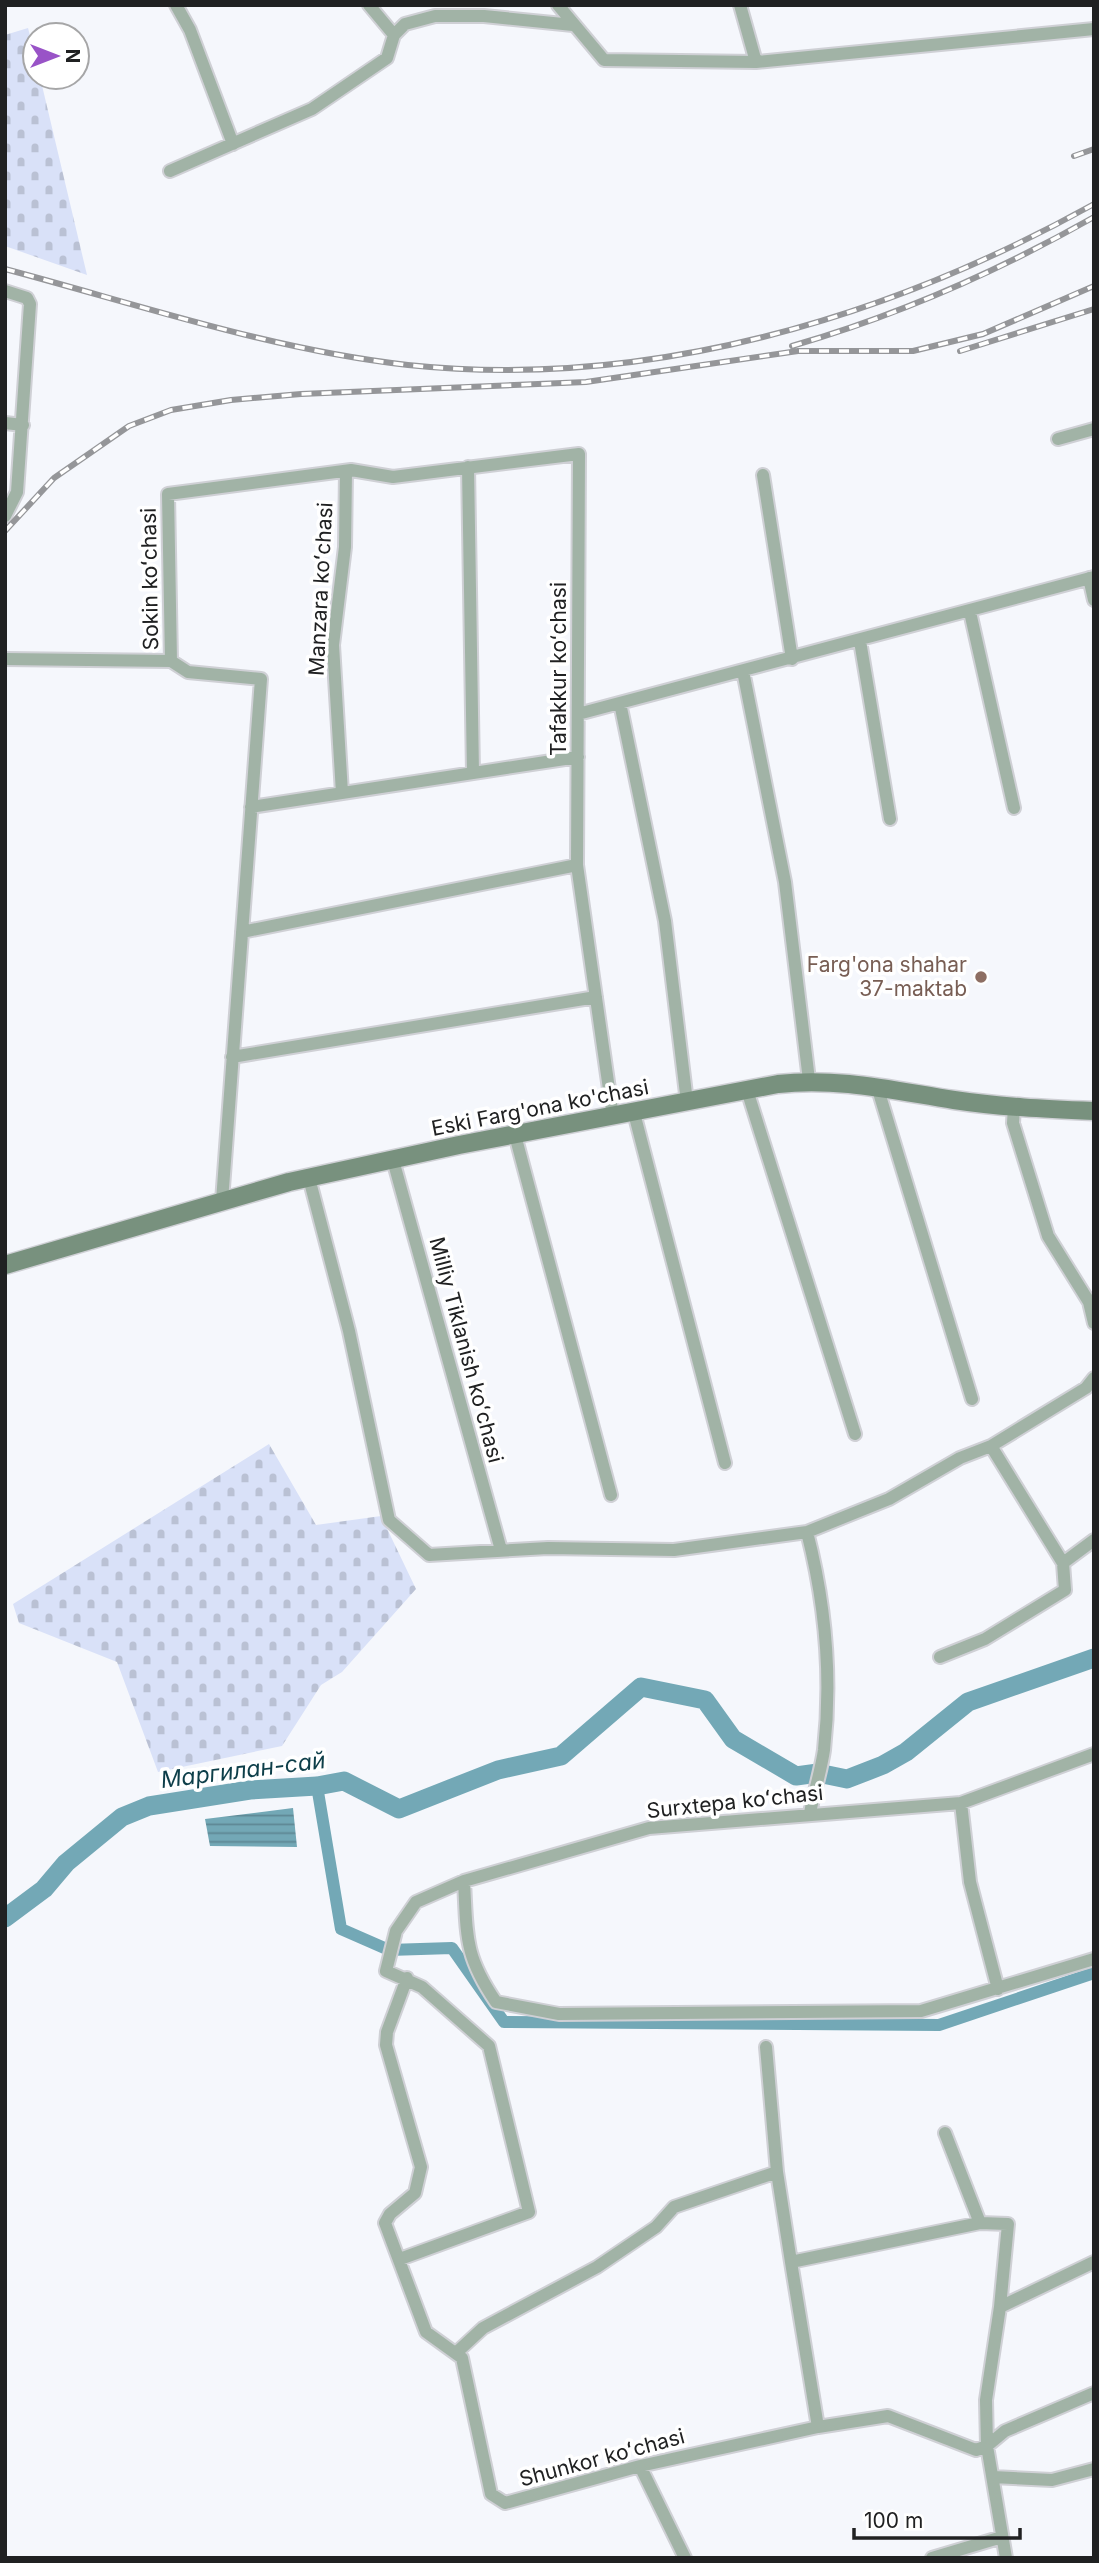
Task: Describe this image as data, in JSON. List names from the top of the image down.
{
  "streets": {
    "main road": ["Eski Farg'ona ko'chasi"],
    "street": [
      "Sokin koʻchasi",
      "Manzara koʻchasi",
      "Tafakkur koʻchasi",
      "Milliy Tiklanish koʻchasi",
      "Surxtepa koʻchasi",
      "Shunkor koʻchasi"
    ]
  },
  "crossings": [
    ["Sokin koʻchasi", "Manzara koʻchasi"],
    ["Sokin koʻchasi", "Tafakkur koʻchasi"],
    ["Sokin koʻchasi", "Eski Farg'ona ko'chasi"],
    ["Manzara koʻchasi", "Tafakkur koʻchasi"],
    ["Tafakkur koʻchasi", "Eski Farg'ona ko'chasi"],
    ["Eski Farg'ona ko'chasi", "Milliy Tiklanish koʻchasi"]
  ],
  "water": ["Маргилан-сай"],
  "places": ["Farg'ona shahar 37-maktab"],
  "scale_bar": "100 m",
  "north": "right"
}
